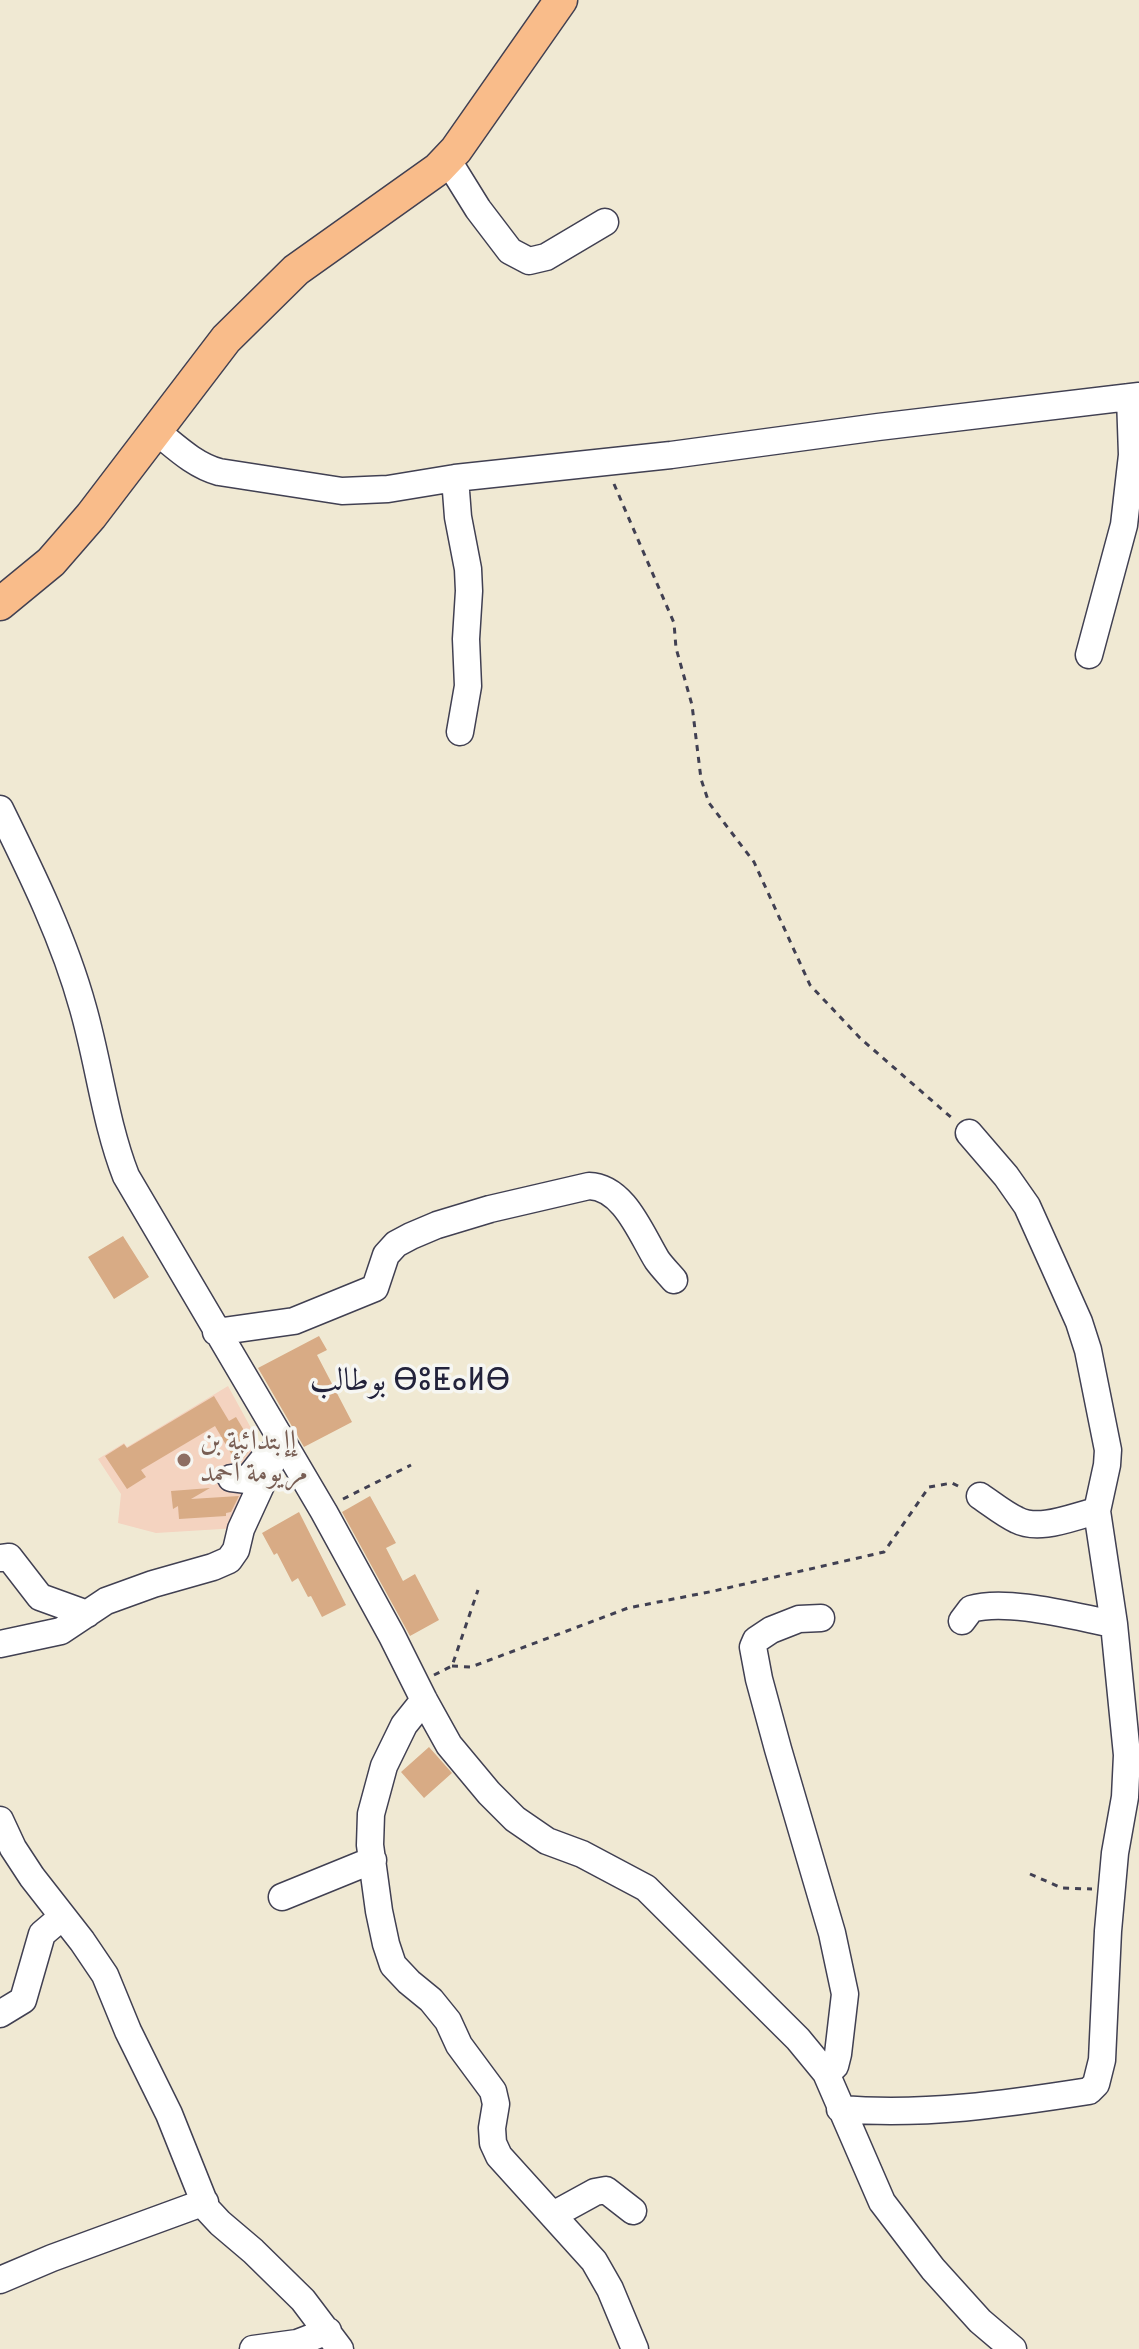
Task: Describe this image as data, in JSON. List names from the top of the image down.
{
  "districts": ["بوطالب ⴱⵓⵟⴰⵍⴱ"],
  "places": ["إإبتدائية بن مريومة أحمد"]
}
